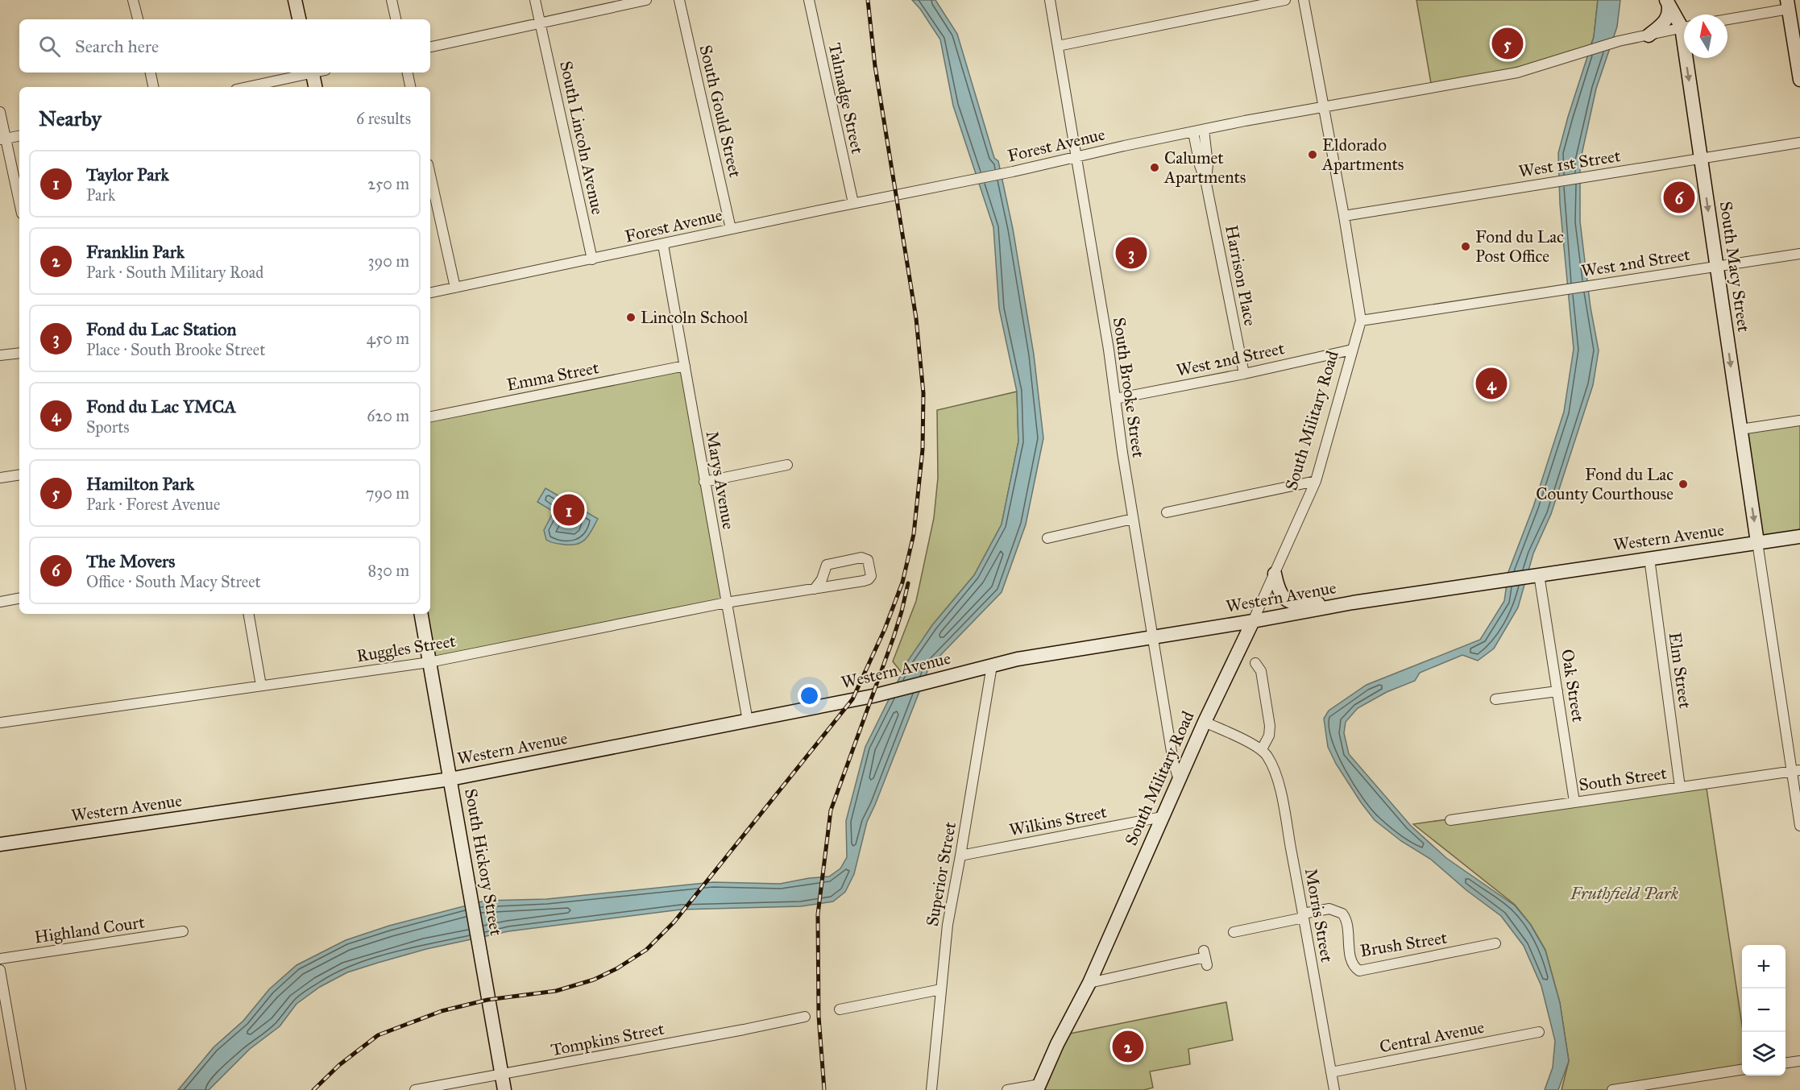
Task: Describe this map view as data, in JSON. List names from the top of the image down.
{
  "streets": {
    "street": [
      "Talmadge Street",
      "South Gould Street",
      "South Lincoln Avenue",
      "Forest Avenue",
      "West 1st Street",
      "West 2nd Street",
      "South Macy Street",
      "Harrison Place",
      "Emma Street",
      "South Brooke Street",
      "South Military Road",
      "Marys Avenue",
      "Western Avenue",
      "Ruggles Street",
      "Elm Street",
      "Oak Street",
      "South Street",
      "Wilkins Street",
      "South Hickory Street",
      "Superior Street",
      "Morris Street",
      "Highland Court",
      "Brush Street",
      "Central Avenue",
      "Tompkins Street"
    ]
  },
  "crossings": [
    ["Talmadge Street", "Forest Avenue"],
    ["South Gould Street", "Forest Avenue"],
    ["South Lincoln Avenue", "Forest Avenue"],
    ["Forest Avenue", "Harrison Place"],
    ["Forest Avenue", "South Brooke Street"],
    ["Forest Avenue", "South Military Road"],
    ["Forest Avenue", "Marys Avenue"],
    ["West 1st Street", "South Macy Street"],
    ["West 1st Street", "South Military Road"],
    ["West 2nd Street", "South Macy Street"],
    ["West 2nd Street", "Harrison Place"],
    ["West 2nd Street", "South Brooke Street"],
    ["West 2nd Street", "South Military Road"],
    ["South Macy Street", "Western Avenue"],
    ["Emma Street", "Marys Avenue"],
    ["South Brooke Street", "South Military Road"],
    ["South Brooke Street", "Western Avenue"],
    ["South Military Road", "Western Avenue"],
    ["South Military Road", "Wilkins Street"],
    ["Marys Avenue", "Western Avenue"],
    ["Marys Avenue", "Ruggles Street"],
    ["Western Avenue", "Elm Street"],
    ["Western Avenue", "Oak Street"],
    ["Western Avenue", "South Hickory Street"],
    ["Western Avenue", "Superior Street"],
    ["Ruggles Street", "South Hickory Street"],
    ["Elm Street", "South Street"],
    ["Oak Street", "South Street"],
    ["Wilkins Street", "Superior Street"],
    ["South Hickory Street", "Tompkins Street"],
    ["Morris Street", "Brush Street"],
    ["Morris Street", "Central Avenue"]
  ],
  "one_way": ["South Macy Street"],
  "parks": ["Fruthfield Park"],
  "places": [
    "Eldorado Apartments",
    "Calumet Apartments",
    "Fond du Lac Post Office",
    "Lincoln School",
    "Fond du Lac County Courthouse"
  ],
  "north": "top",
  "page": {
    "search": "Search here",
    "pins": [
      "5",
      "6",
      "3",
      "4",
      "1",
      "2"
    ],
    "heading": ["Nearby", "6 results"],
    "list": [
      {
        "mark": "1",
        "name": "Taylor Park",
        "note": "Park",
        "value": "250 m"
      },
      {
        "mark": "2",
        "name": "Franklin Park",
        "note": "Park · South Military Road",
        "value": "390 m"
      },
      {
        "mark": "3",
        "name": "Fond du Lac Station",
        "note": "Place · South Brooke Street",
        "value": "450 m"
      },
      {
        "mark": "4",
        "name": "Fond du Lac YMCA",
        "note": "Sports",
        "value": "620 m"
      },
      {
        "mark": "5",
        "name": "Hamilton Park",
        "note": "Park · Forest Avenue",
        "value": "790 m"
      },
      {
        "mark": "6",
        "name": "The Movers",
        "note": "Office · South Macy Street",
        "value": "830 m"
      }
    ],
    "map_buttons": ["+", "−"]
  }
}
